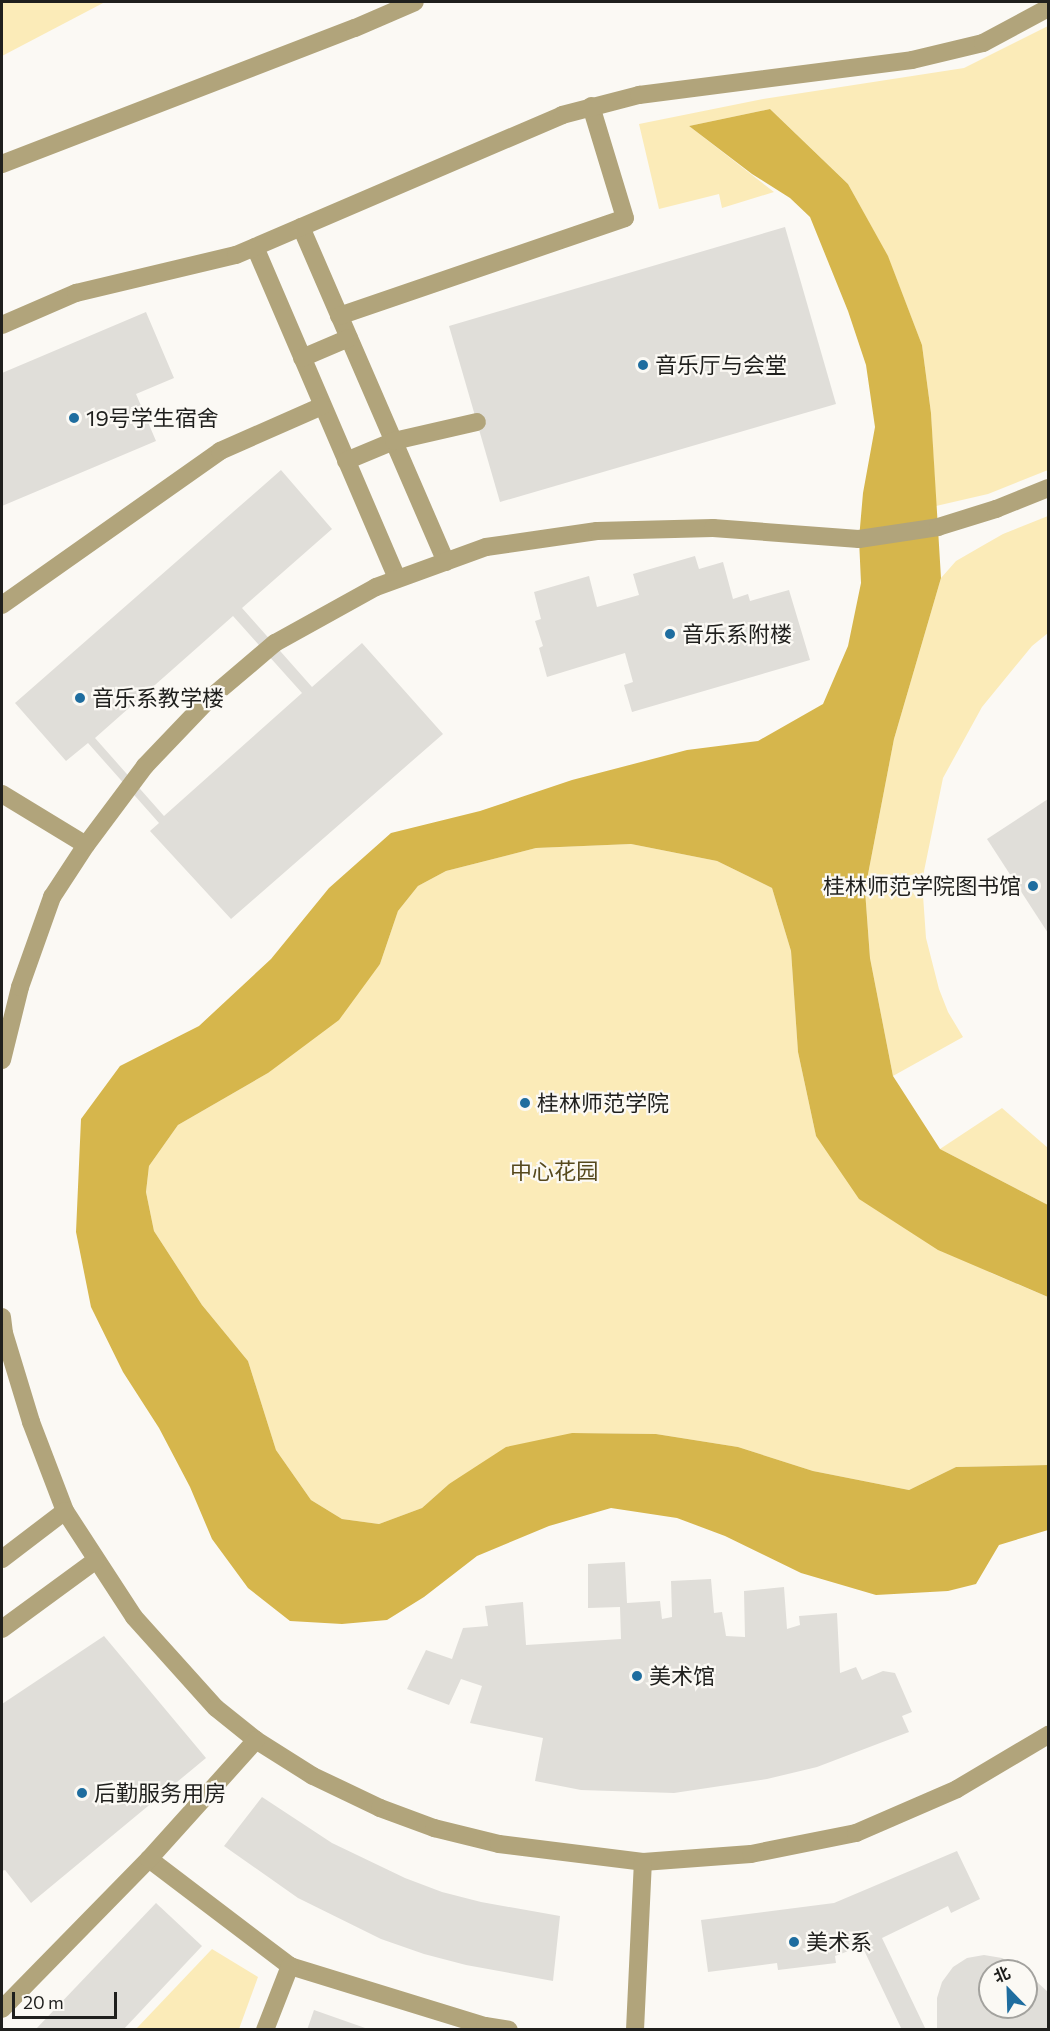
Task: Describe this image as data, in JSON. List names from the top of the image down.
{
  "parks": ["中心花园"],
  "places": [
    "音乐厅与会堂",
    "19号学生宿舍",
    "音乐系附楼",
    "音乐系教学楼",
    "桂林师范学院图书馆",
    "桂林师范学院",
    "美术馆",
    "后勤服务用房",
    "美术系"
  ],
  "scale_bar": "20 m",
  "north": "top left"
}
